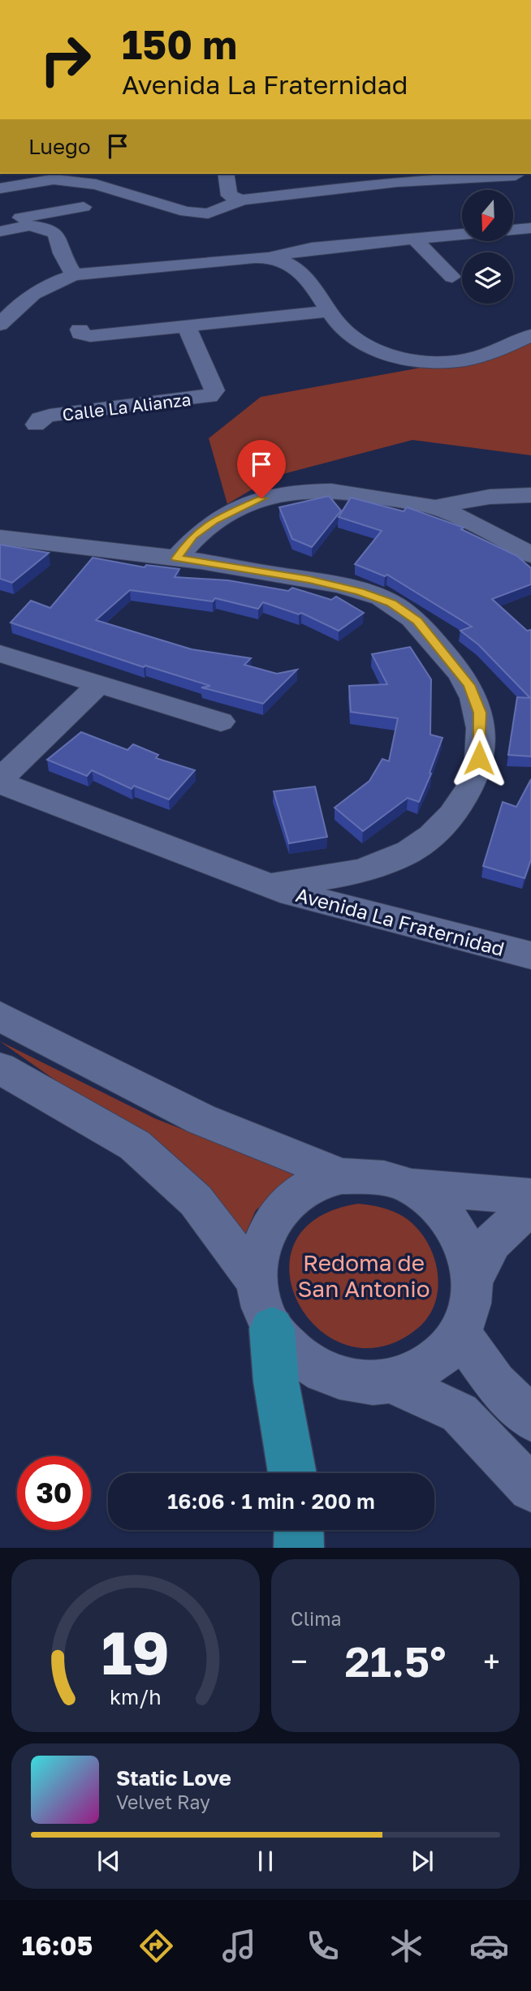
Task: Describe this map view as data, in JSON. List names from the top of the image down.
{
  "streets": {
    "street": ["Calle La Alianza", "Avenida La Fraternidad"]
  },
  "parks": ["Redoma de San Antonio"],
  "north": "bottom",
  "page": {
    "turn": ["150 m", "Avenida La Fraternidad"],
    "then": "Luego",
    "limit": "30",
    "trip": "16:06 · 1 min · 200 m",
    "tile": "Clima",
    "heat": ["−", "21.5°", "+"],
    "song": ["Static Love", "Velvet Ray"],
    "tabs": "16:05",
    "gauge": ["19", "km/h"]
  }
}
